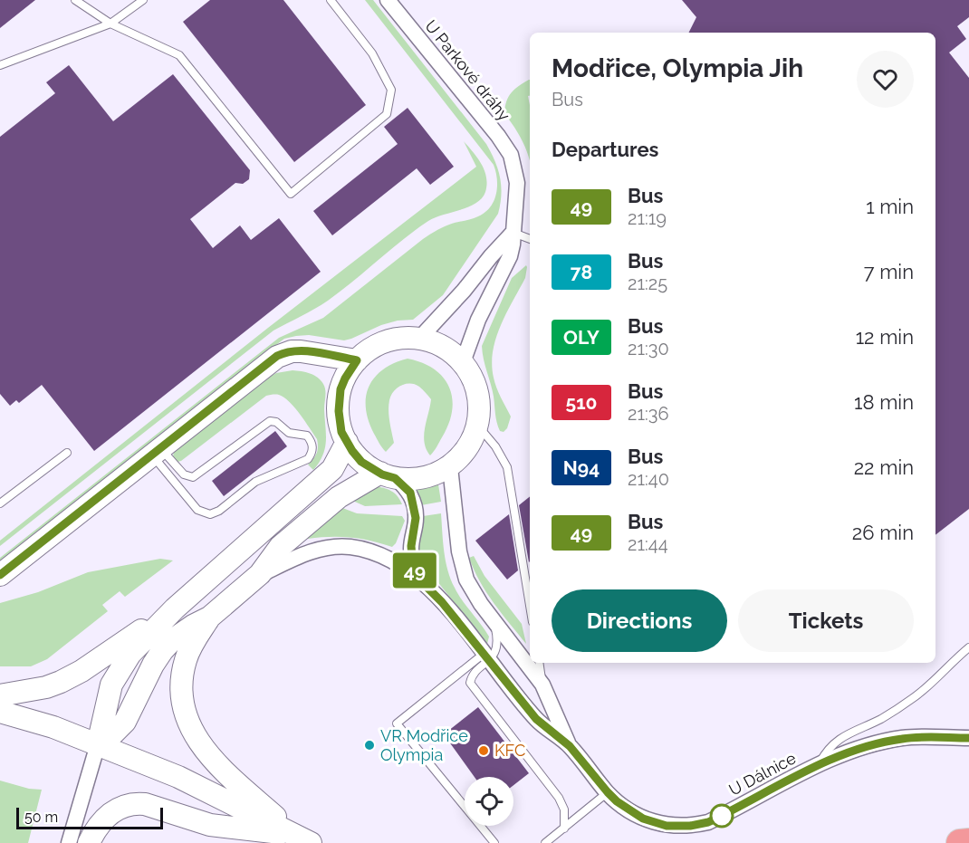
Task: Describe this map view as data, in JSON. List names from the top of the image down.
{
  "streets": {
    "street": ["U Parkové dráhy", "U Dálnice"]
  },
  "crossings": [
    ["U Parkové dráhy", "U Dálnice"]
  ],
  "places": ["VR Modřice Olympia", "KFC"],
  "lines": ["bus line 49"],
  "scale_bar": "50 m",
  "page": {
    "on_map": "49",
    "heading": [
      ["Modřice, Olympia Jih", "Bus"],
      "Departures"
    ],
    "list": [
      {
        "mark": "49",
        "name": "Bus",
        "note": "21:19",
        "value": "1 min"
      },
      {
        "mark": "78",
        "name": "Bus",
        "note": "21:25",
        "value": "7 min"
      },
      {
        "mark": "OLY",
        "name": "Bus",
        "note": "21:30",
        "value": "12 min"
      },
      {
        "mark": "510",
        "name": "Bus",
        "note": "21:36",
        "value": "18 min"
      },
      {
        "mark": "N94",
        "name": "Bus",
        "note": "21:40",
        "value": "22 min"
      },
      {
        "mark": "49",
        "name": "Bus",
        "note": "21:44",
        "value": "26 min"
      }
    ],
    "buttons": ["Directions", "Tickets"],
    "scale": "50 m"
  }
}
